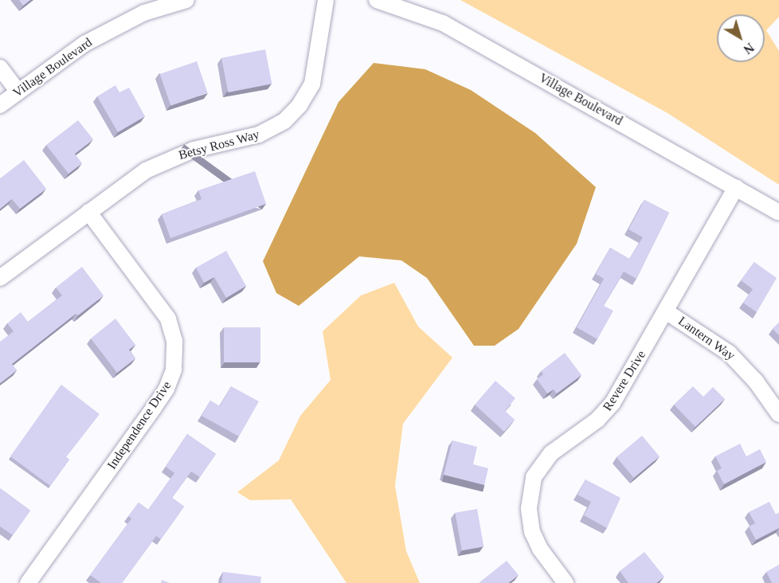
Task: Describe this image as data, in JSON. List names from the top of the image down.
{
  "streets": {
    "street": [
      "Village Boulevard",
      "Betsy Ross Way",
      "Lantern Way",
      "Revere Drive",
      "Independence Drive"
    ]
  },
  "crossings": [
    ["Village Boulevard", "Revere Drive"],
    ["Betsy Ross Way", "Independence Drive"],
    ["Lantern Way", "Revere Drive"]
  ],
  "north": "bottom right"
}
